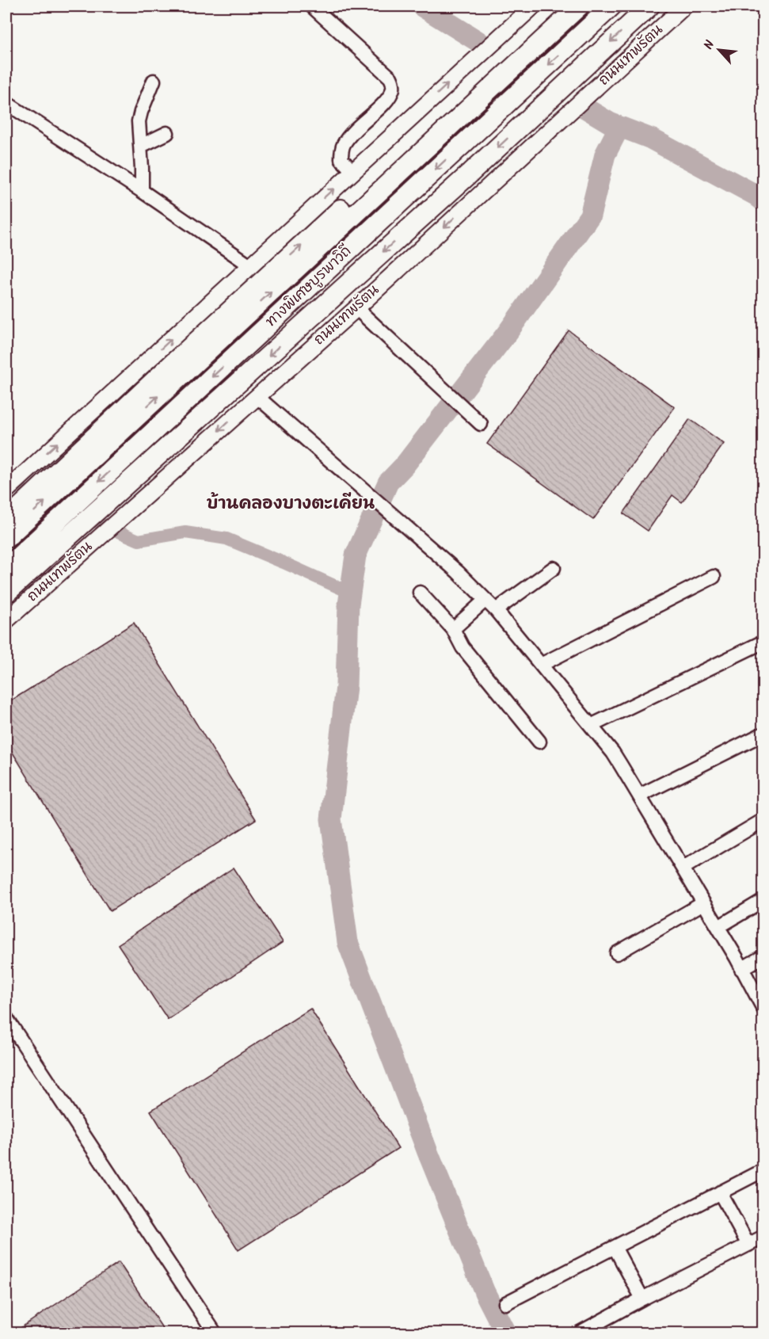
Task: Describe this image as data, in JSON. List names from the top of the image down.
{
  "streets": {
    "highway": ["ถนนเทพรัตน", "ทางพิเศษบูรพาวิถี"]
  },
  "districts": ["บ้านคลองบางตะเคียน"],
  "north": "top left"
}
